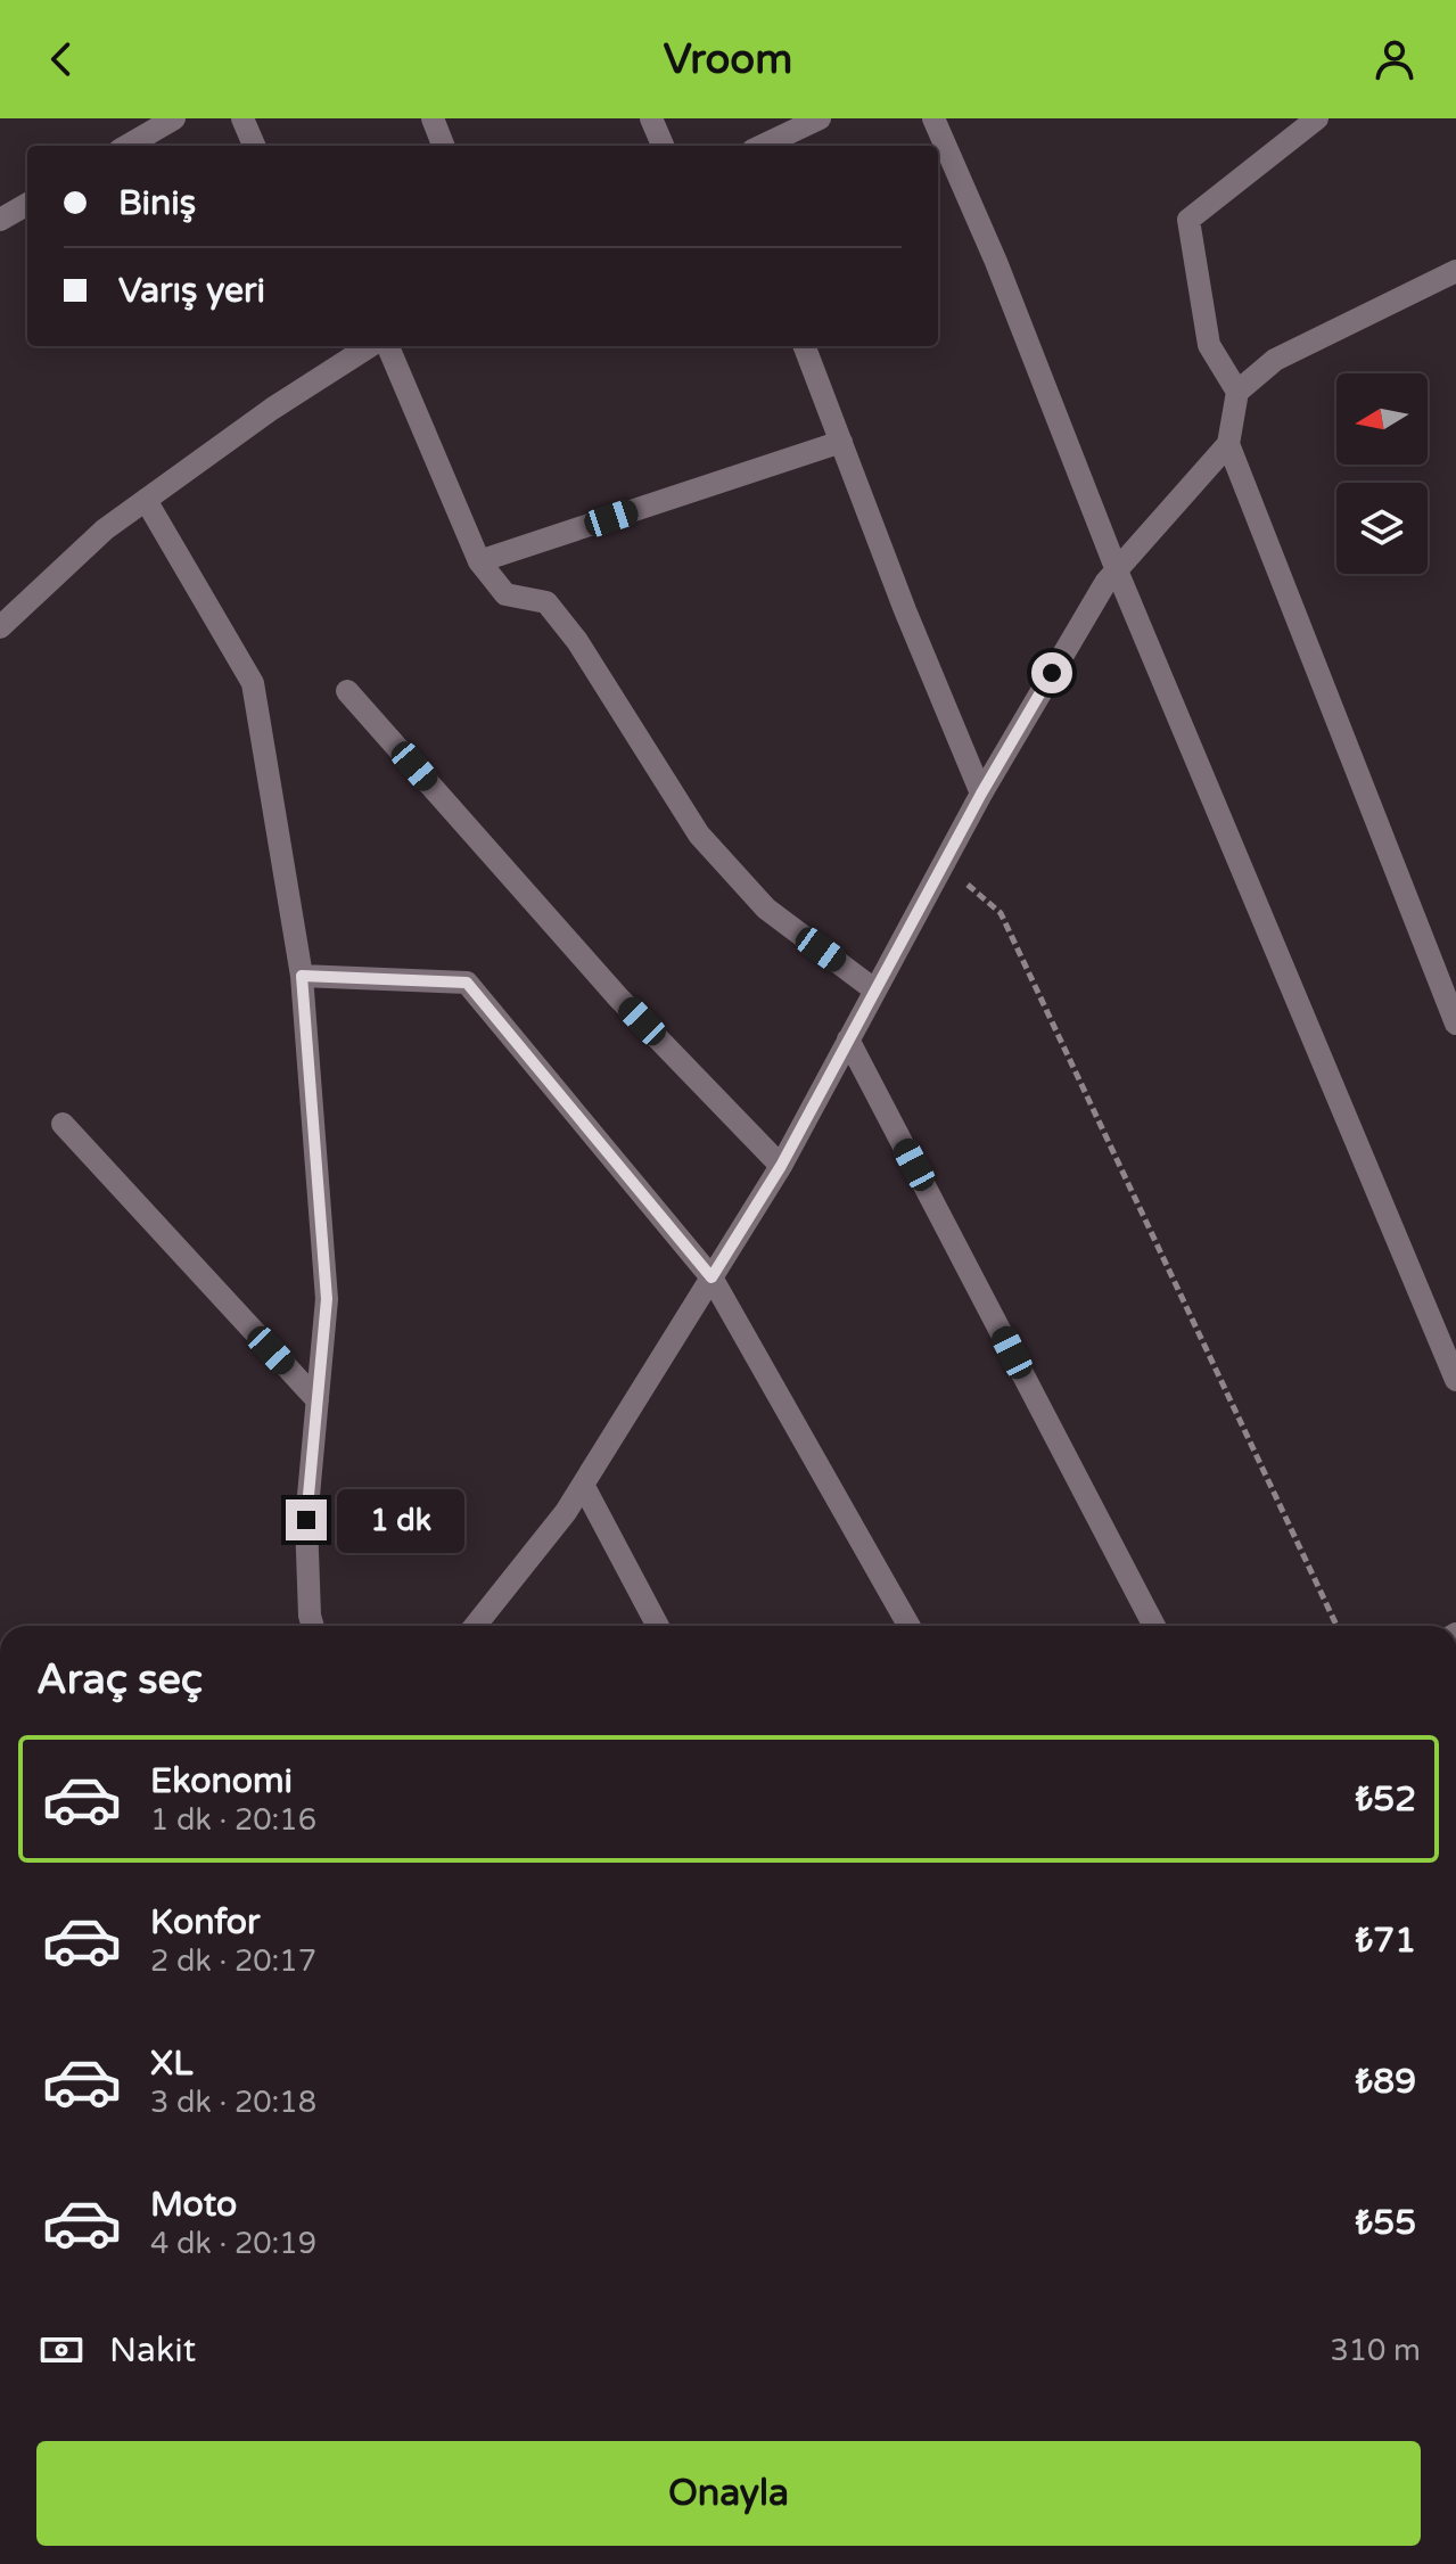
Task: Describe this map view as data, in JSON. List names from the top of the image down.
{
  "north": "left",
  "page": {
    "header": "Vroom",
    "banner": ["Biniş", "Varış yeri"],
    "bubble": "1 dk",
    "heading": "Araç seç",
    "list": [
      {
        "name": "Ekonomi",
        "note": "1 dk · 20:16",
        "value": "₺52"
      },
      {
        "name": "Konfor",
        "note": "2 dk · 20:17",
        "value": "₺71"
      },
      {
        "name": "XL",
        "note": "3 dk · 20:18",
        "value": "₺89"
      },
      {
        "name": "Moto",
        "note": "4 dk · 20:19",
        "value": "₺55"
      }
    ],
    "pay": ["Nakit", "310 m"],
    "buttons": "Onayla"
  }
}
